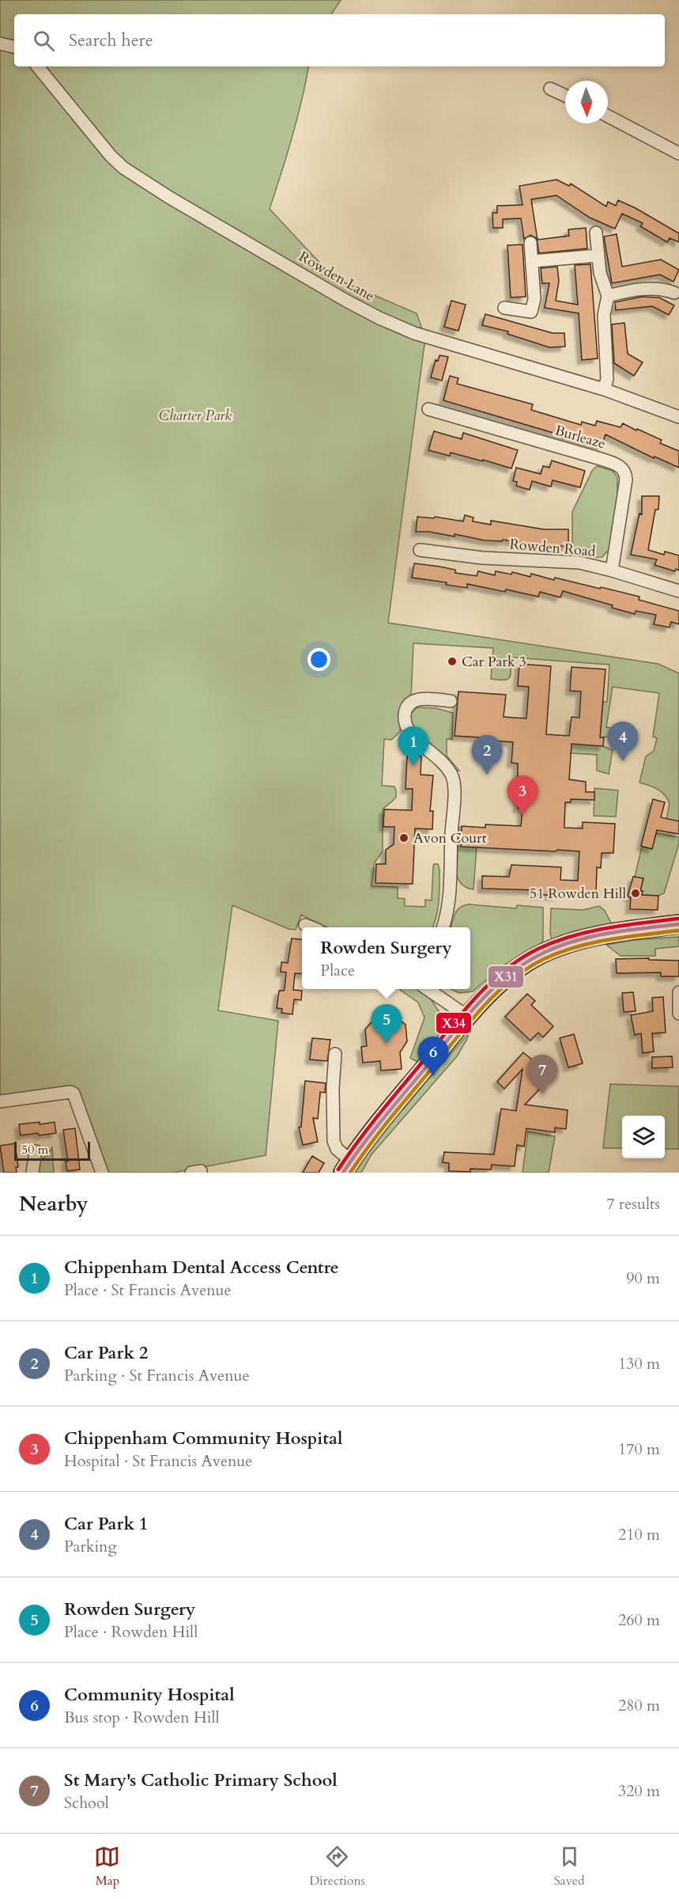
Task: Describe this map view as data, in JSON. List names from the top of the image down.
{
  "streets": {
    "street": ["Rowden Lane", "Burleaze", "Rowden Road"]
  },
  "crossings": [
    ["Burleaze", "Rowden Road"]
  ],
  "parks": ["Charter Park"],
  "places": ["Car Park 3", "Avon Court", "51 Rowden Hill"],
  "lines": ["transit line X34", "transit line X31"],
  "scale_bar": "50 m",
  "north": "bottom",
  "page": {
    "search": "Search here",
    "pins": [
      "4",
      "1",
      "2",
      "3",
      "5",
      "6",
      "7"
    ],
    "popup": ["Rowden Surgery", "Place"],
    "scale": "50 m",
    "heading": ["Nearby", "7 results"],
    "list": [
      {
        "mark": "1",
        "name": "Chippenham Dental Access Centre",
        "note": "Place · St Francis Avenue",
        "value": "90 m"
      },
      {
        "mark": "2",
        "name": "Car Park 2",
        "note": "Parking · St Francis Avenue",
        "value": "130 m"
      },
      {
        "mark": "3",
        "name": "Chippenham Community Hospital",
        "note": "Hospital · St Francis Avenue",
        "value": "170 m"
      },
      {
        "mark": "4",
        "name": "Car Park 1",
        "note": "Parking",
        "value": "210 m"
      },
      {
        "mark": "5",
        "name": "Rowden Surgery",
        "note": "Place · Rowden Hill",
        "value": "260 m"
      },
      {
        "mark": "6",
        "name": "Community Hospital",
        "note": "Bus stop · Rowden Hill",
        "value": "280 m"
      },
      {
        "mark": "7",
        "name": "St Mary's Catholic Primary School",
        "note": "School",
        "value": "320 m"
      }
    ],
    "nav": ["Map", "Directions", "Saved"]
  }
}
